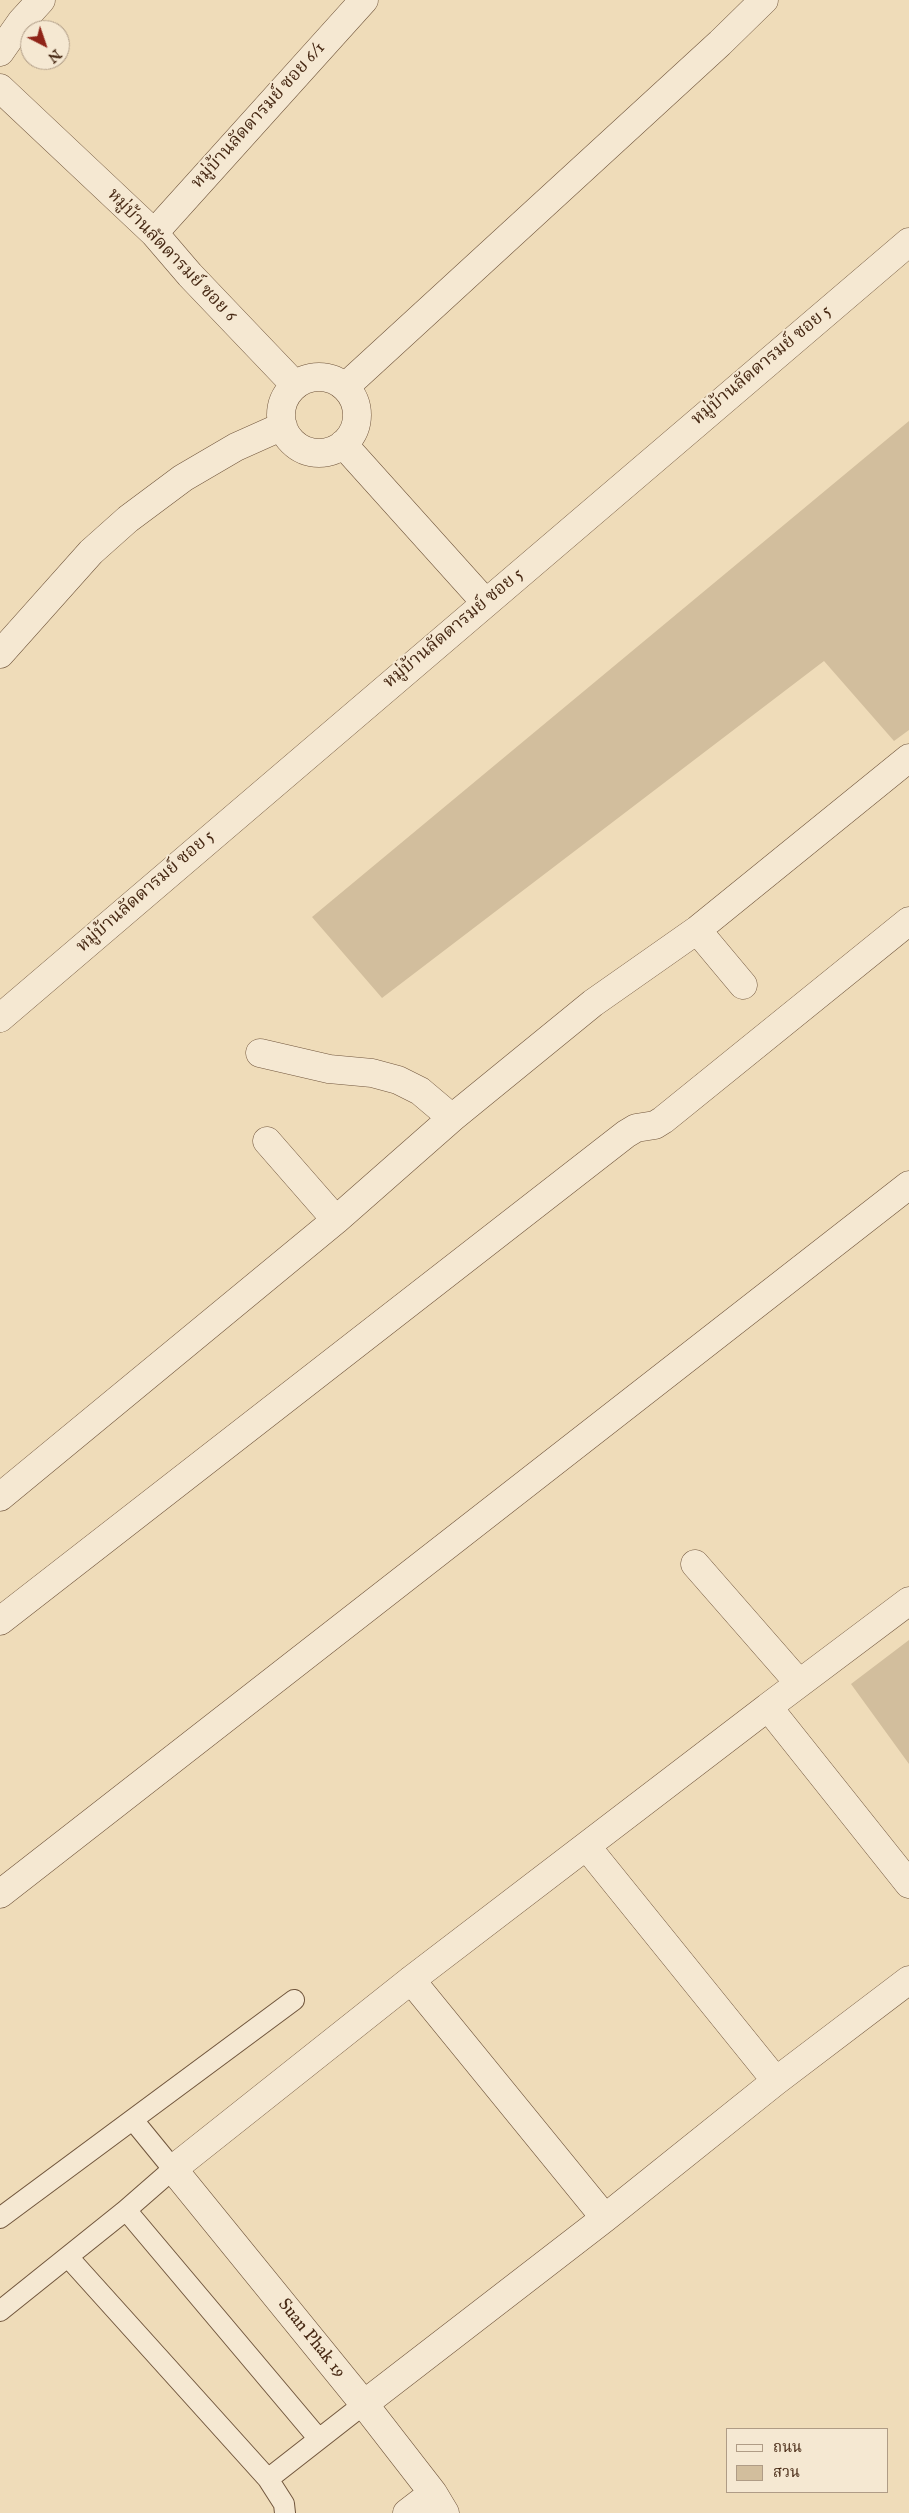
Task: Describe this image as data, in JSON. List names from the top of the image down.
{
  "streets": {
    "street": [
      "หมู่บ้านลัดดารมย์ ซอย 6/1",
      "หมู่บ้านลัดดารมย์ ซอย 6",
      "หมู่บ้านลัดดารมย์ ซอย 5",
      "Suan Phak 19"
    ]
  },
  "crossings": [
    ["หมู่บ้านลัดดารมย์ ซอย 6/1", "หมู่บ้านลัดดารมย์ ซอย 6"]
  ],
  "legend": ["ถนน", "สวน"],
  "north": "bottom right"
}
